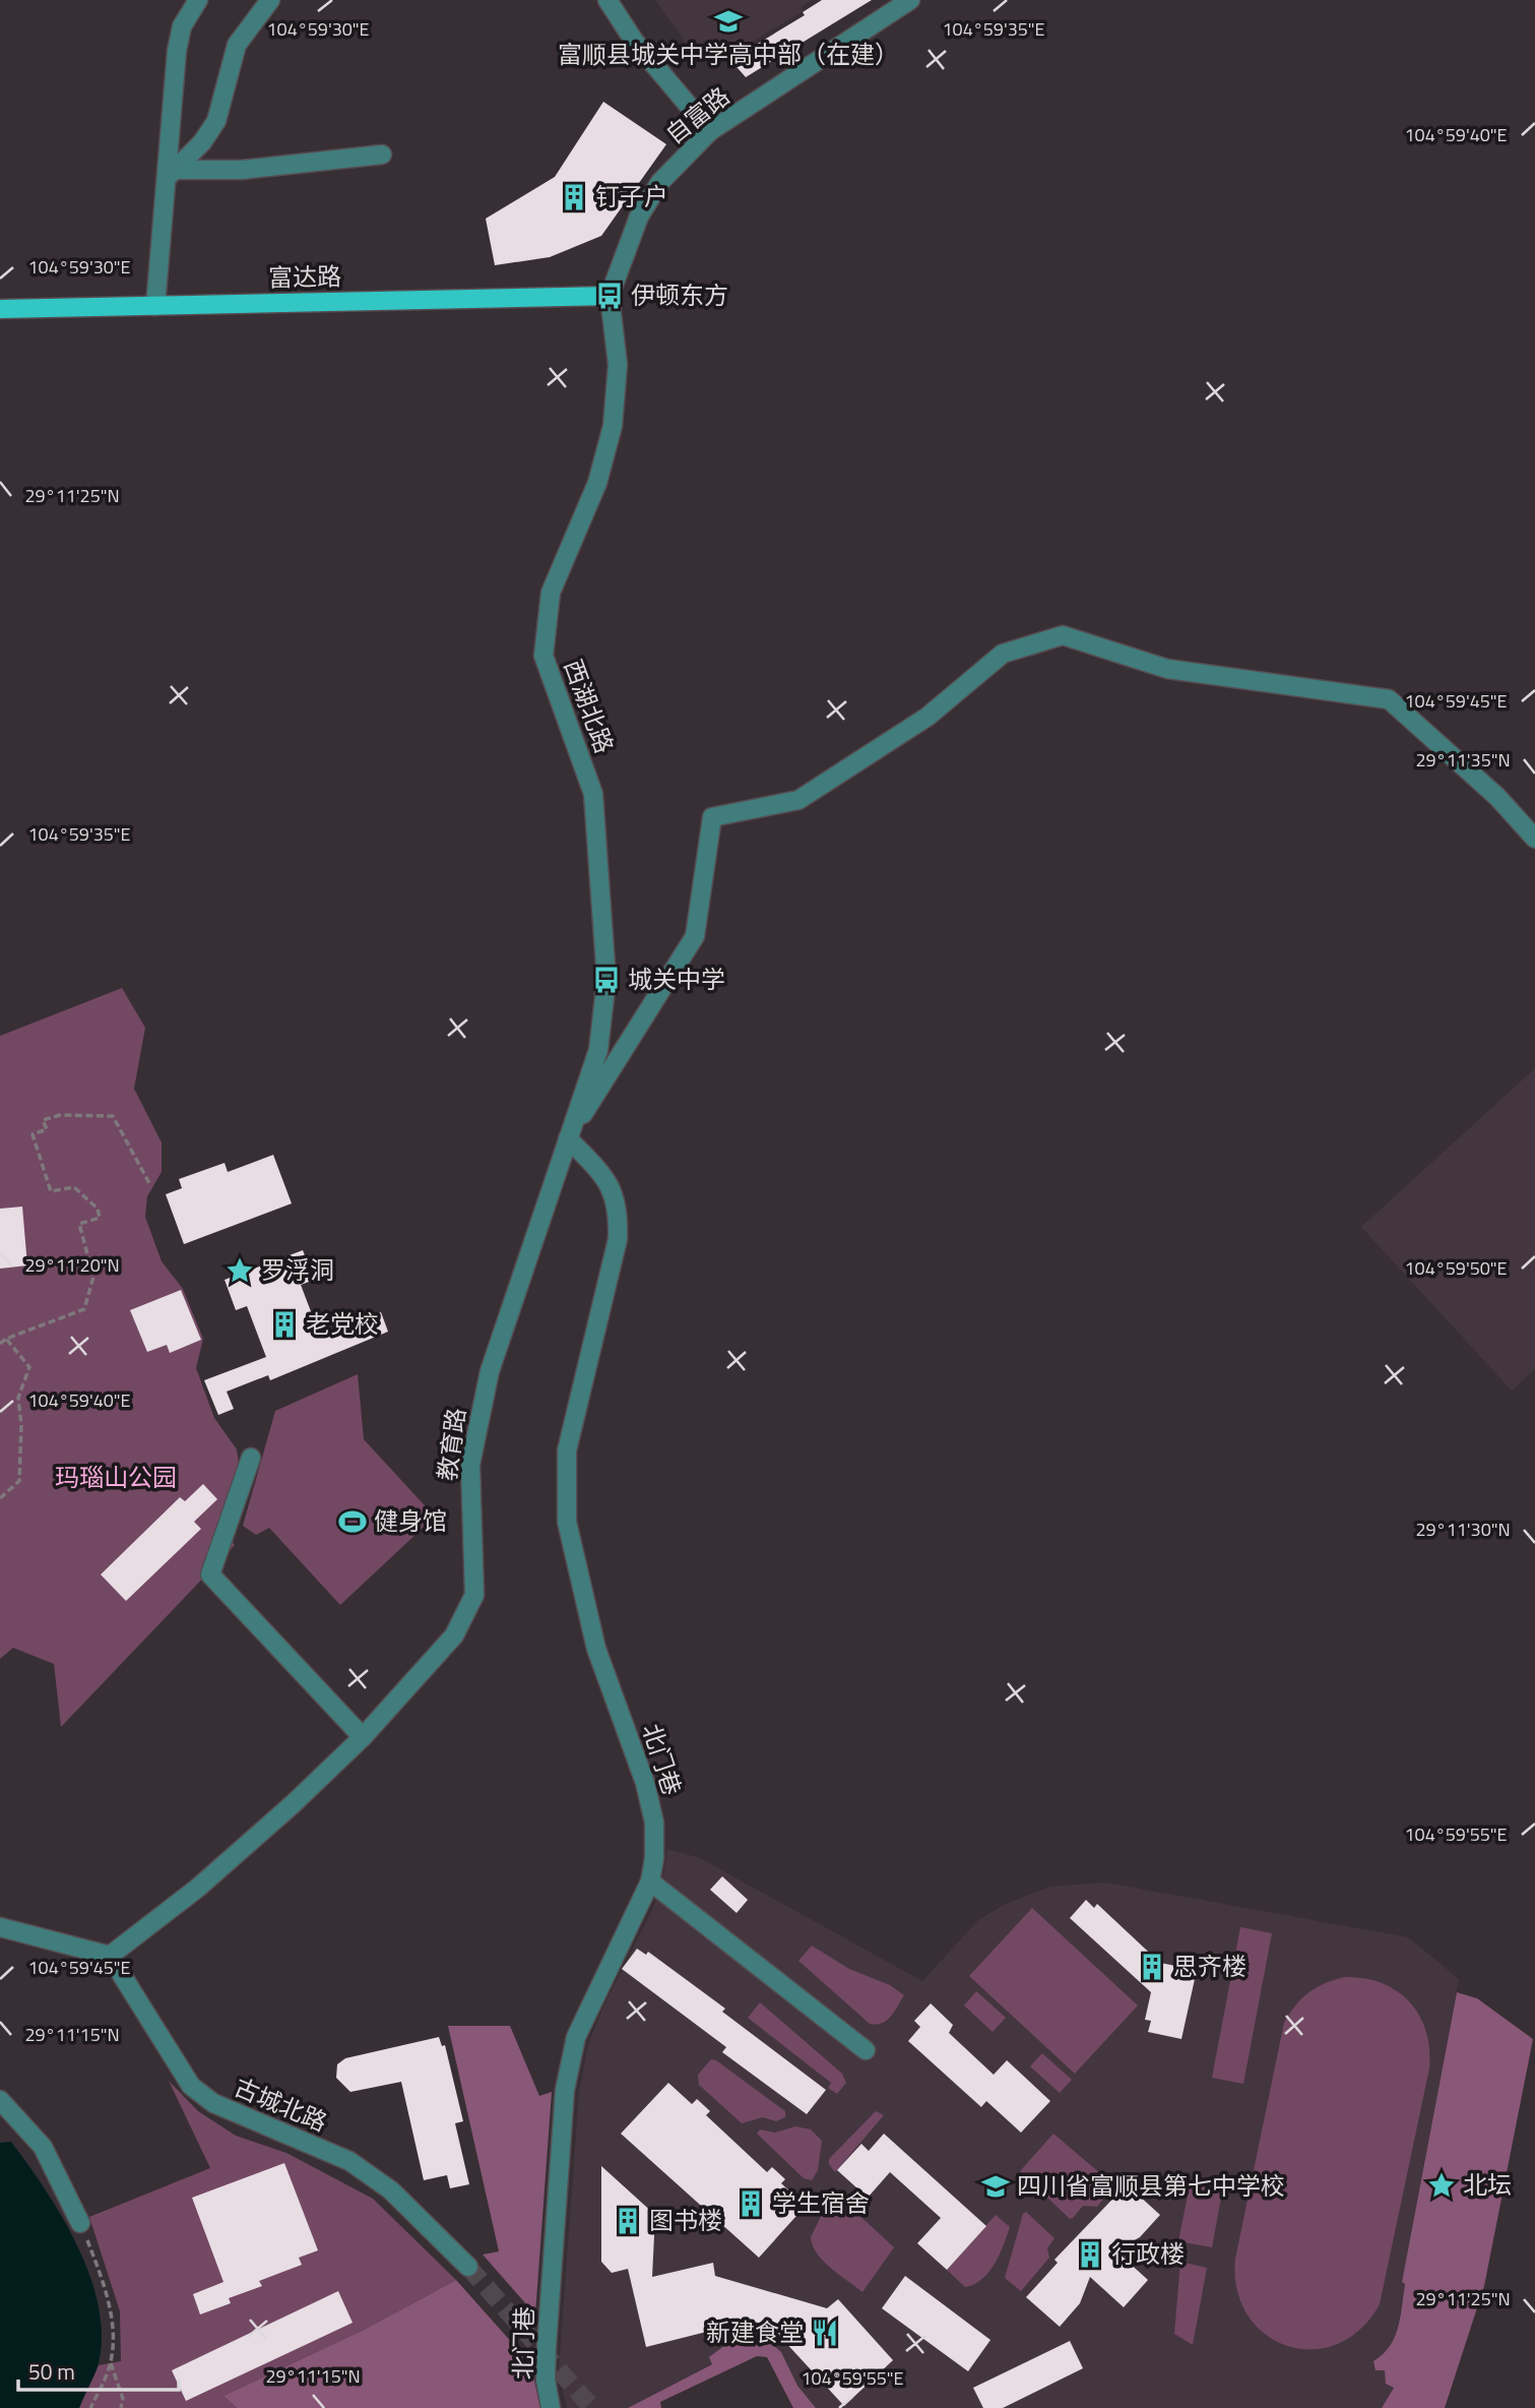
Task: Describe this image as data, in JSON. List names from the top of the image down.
{
  "streets": {
    "main road": ["富达路"],
    "street": [
      "自富路",
      "西湖北路",
      "教育路",
      "北门巷",
      "古城北路"
    ]
  },
  "crossings": [
    ["自富路", "富达路"],
    ["自富路", "西湖北路"],
    ["富达路", "西湖北路"],
    ["西湖北路", "教育路"],
    ["西湖北路", "北门巷"],
    ["教育路", "北门巷"],
    ["教育路", "古城北路"]
  ],
  "parks": ["玛瑙山公园"],
  "places": {
    "school or university": ["富顺县城关中学高中部（在建）", "四川省富顺县第七中学校"],
    "building": [
      "钉子户",
      "老党校",
      "思齐楼",
      "学生宿舍",
      "图书楼",
      "行政楼"
    ],
    "bus stop": ["伊顿东方", "城关中学"],
    "place": ["罗浮洞", "北坛"],
    "sports": ["健身馆"],
    "restaurant": ["新建食堂"]
  },
  "scale_bar": "50 m",
  "coordinates": [
    "104°59'30\"E",
    "104°59'35\"E",
    "104°59'40\"E",
    "29°11'25\"N",
    "104°59'45\"E",
    "29°11'35\"N",
    "29°11'20\"N",
    "104°59'50\"E",
    "29°11'30\"N",
    "104°59'55\"E",
    "29°11'15\"N"
  ]
}
